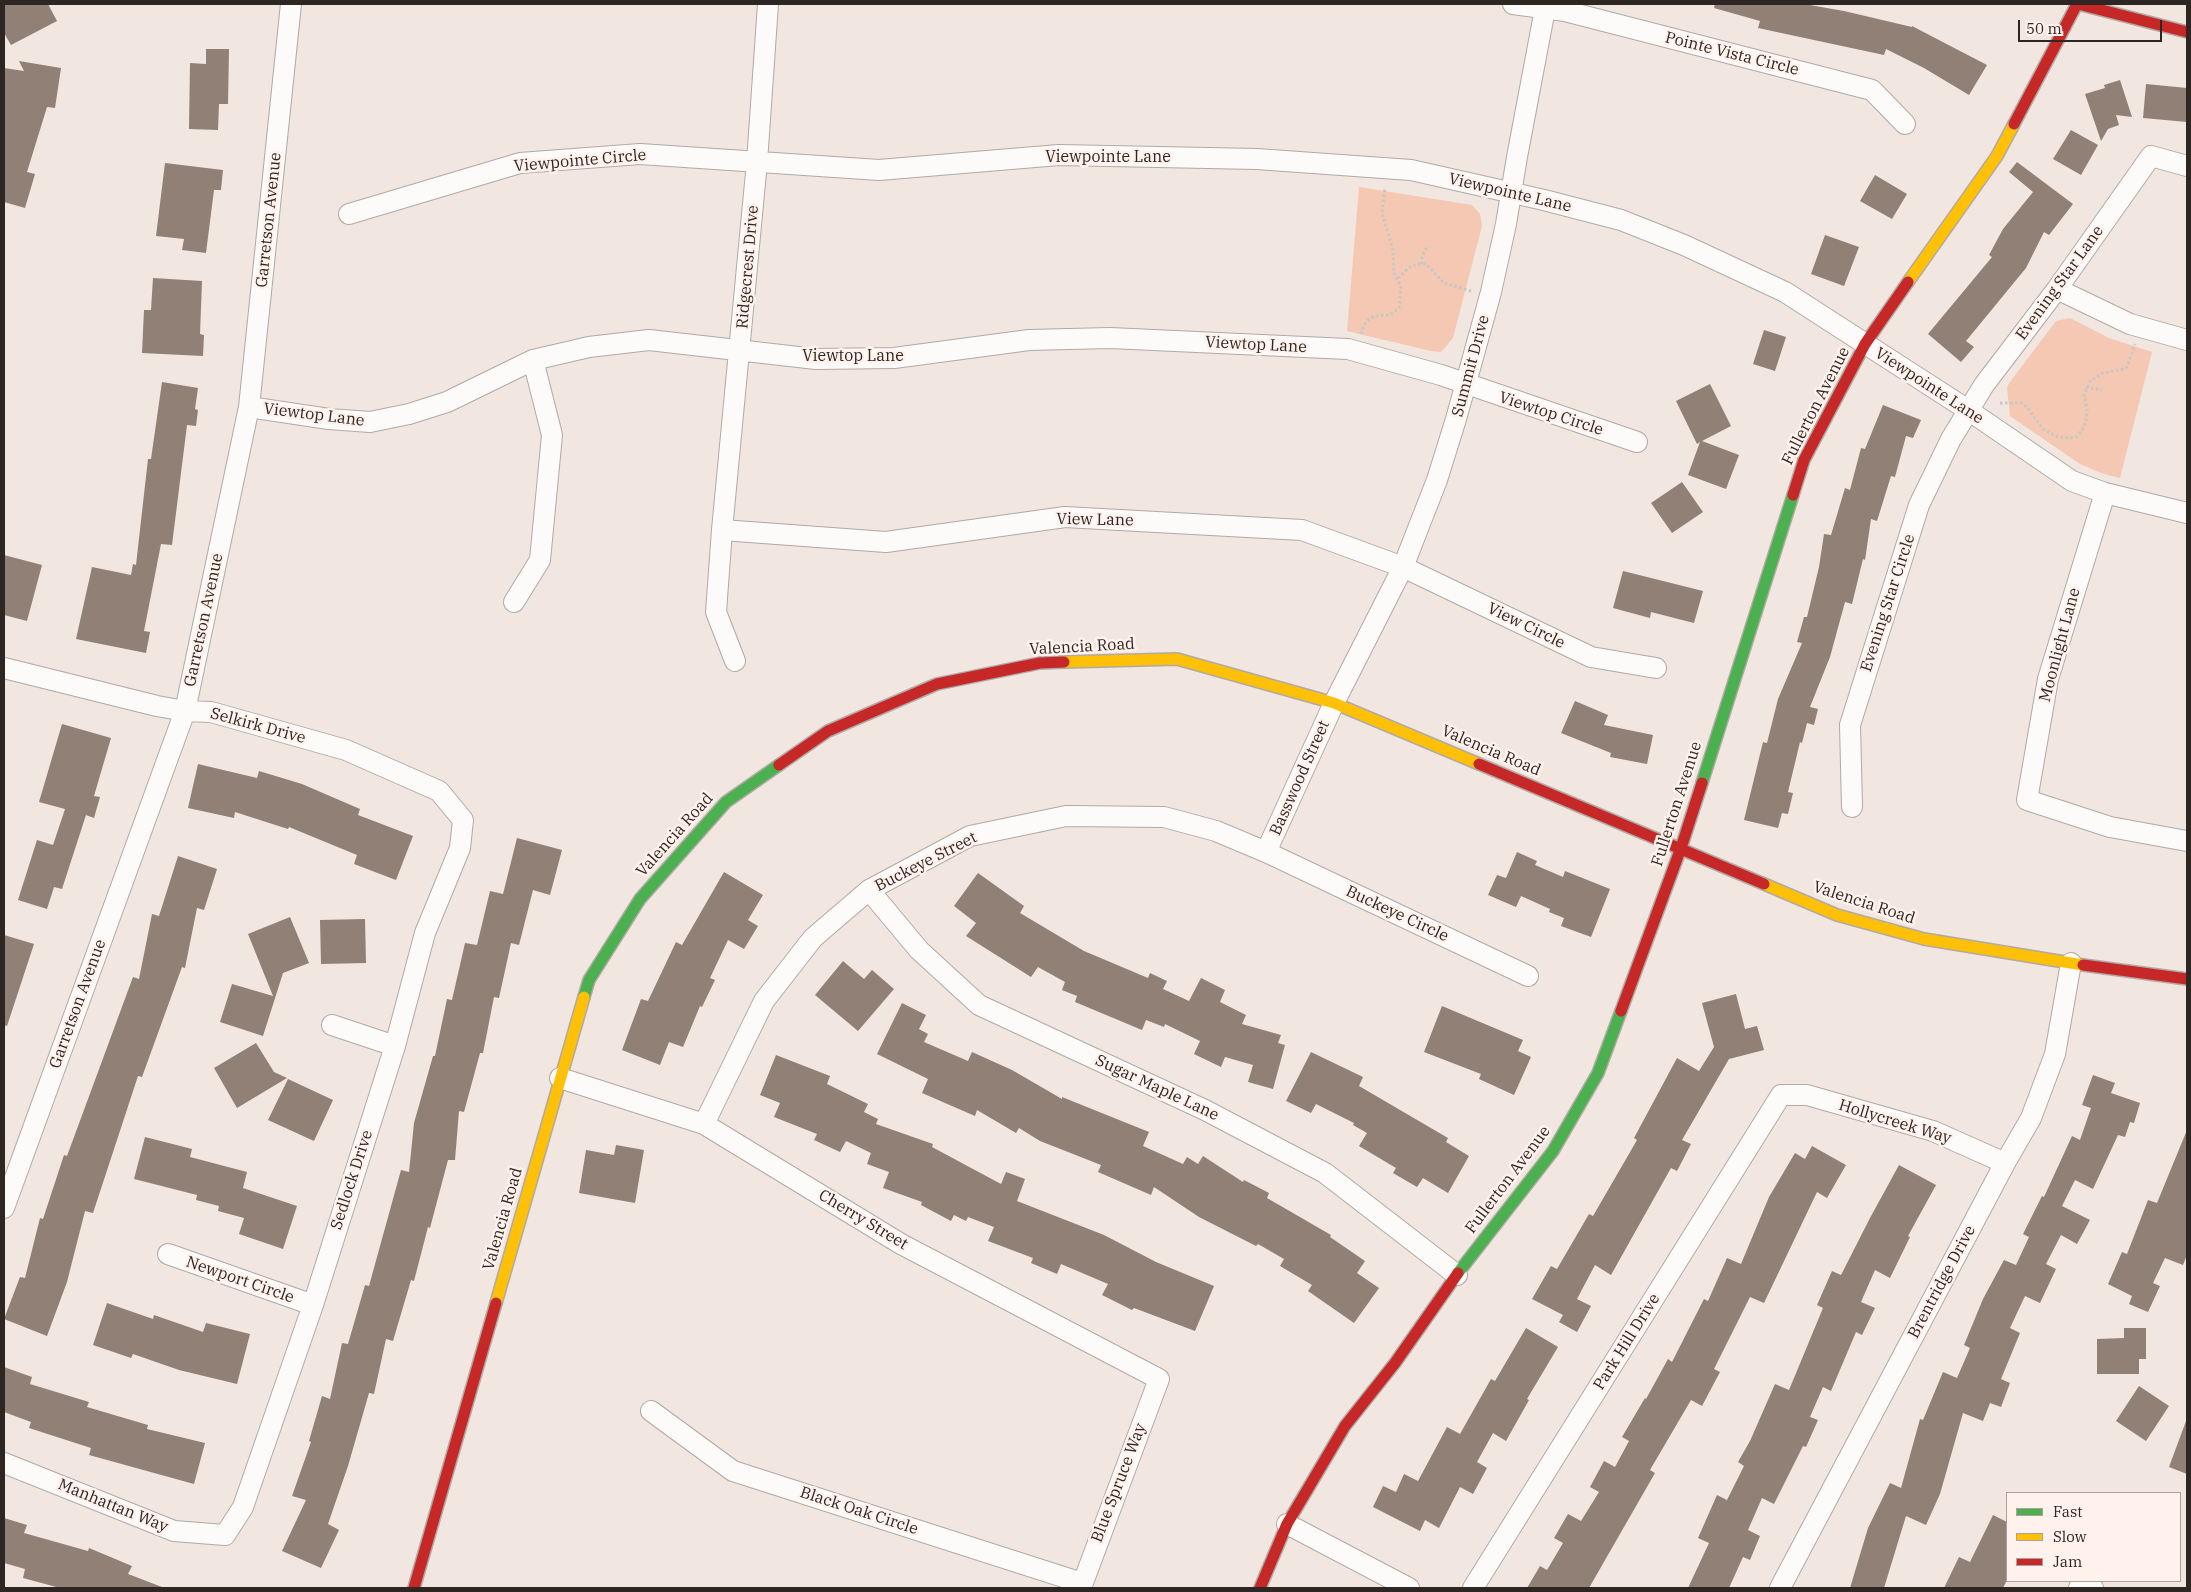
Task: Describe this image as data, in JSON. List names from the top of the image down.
{
  "streets": {
    "street": [
      "Pointe Vista Circle",
      "Viewpointe Lane",
      "Viewpointe Circle",
      "Garretson Avenue",
      "Ridgecrest Drive",
      "Evening Star Lane",
      "Viewtop Lane",
      "Summit Drive",
      "Fullerton Avenue",
      "Viewtop Circle",
      "View Lane",
      "Evening Star Circle",
      "View Circle",
      "Moonlight Lane",
      "Valencia Road",
      "Selkirk Drive",
      "Basswood Street",
      "Buckeye Street",
      "Buckeye Circle",
      "Sugar Maple Lane",
      "Hollycreek Way",
      "Sedlock Drive",
      "Cherry Street",
      "Newport Circle",
      "Brentridge Drive",
      "Park Hill Drive",
      "Blue Spruce Way",
      "Manhattan Way",
      "Black Oak Circle"
    ]
  },
  "crossings": [
    ["Pointe Vista Circle", "Summit Drive"],
    ["Viewpointe Lane", "Viewpointe Circle"],
    ["Viewpointe Lane", "Ridgecrest Drive"],
    ["Viewpointe Lane", "Evening Star Lane"],
    ["Viewpointe Lane", "Summit Drive"],
    ["Viewpointe Lane", "Fullerton Avenue"],
    ["Viewpointe Lane", "Evening Star Circle"],
    ["Viewpointe Lane", "Moonlight Lane"],
    ["Viewpointe Circle", "Ridgecrest Drive"],
    ["Garretson Avenue", "Viewtop Lane"],
    ["Garretson Avenue", "Selkirk Drive"],
    ["Ridgecrest Drive", "Viewtop Lane"],
    ["Ridgecrest Drive", "View Lane"],
    ["Evening Star Lane", "Evening Star Circle"],
    ["Viewtop Lane", "Summit Drive"],
    ["Viewtop Lane", "Viewtop Circle"],
    ["Summit Drive", "Viewtop Circle"],
    ["Summit Drive", "View Lane"],
    ["Summit Drive", "View Circle"],
    ["Summit Drive", "Valencia Road"],
    ["Summit Drive", "Basswood Street"],
    ["Fullerton Avenue", "Valencia Road"],
    ["Fullerton Avenue", "Sugar Maple Lane"],
    ["View Lane", "View Circle"],
    ["Valencia Road", "Basswood Street"],
    ["Valencia Road", "Cherry Street"],
    ["Valencia Road", "Brentridge Drive"],
    ["Selkirk Drive", "Sedlock Drive"],
    ["Basswood Street", "Buckeye Street"],
    ["Basswood Street", "Buckeye Circle"],
    ["Buckeye Street", "Buckeye Circle"],
    ["Buckeye Street", "Sugar Maple Lane"],
    ["Buckeye Street", "Cherry Street"],
    ["Hollycreek Way", "Brentridge Drive"],
    ["Hollycreek Way", "Park Hill Drive"],
    ["Sedlock Drive", "Newport Circle"],
    ["Sedlock Drive", "Manhattan Way"],
    ["Cherry Street", "Blue Spruce Way"],
    ["Blue Spruce Way", "Black Oak Circle"]
  ],
  "legend": ["Fast", "Slow", "Jam"],
  "scale_bar": "50 m"
}
